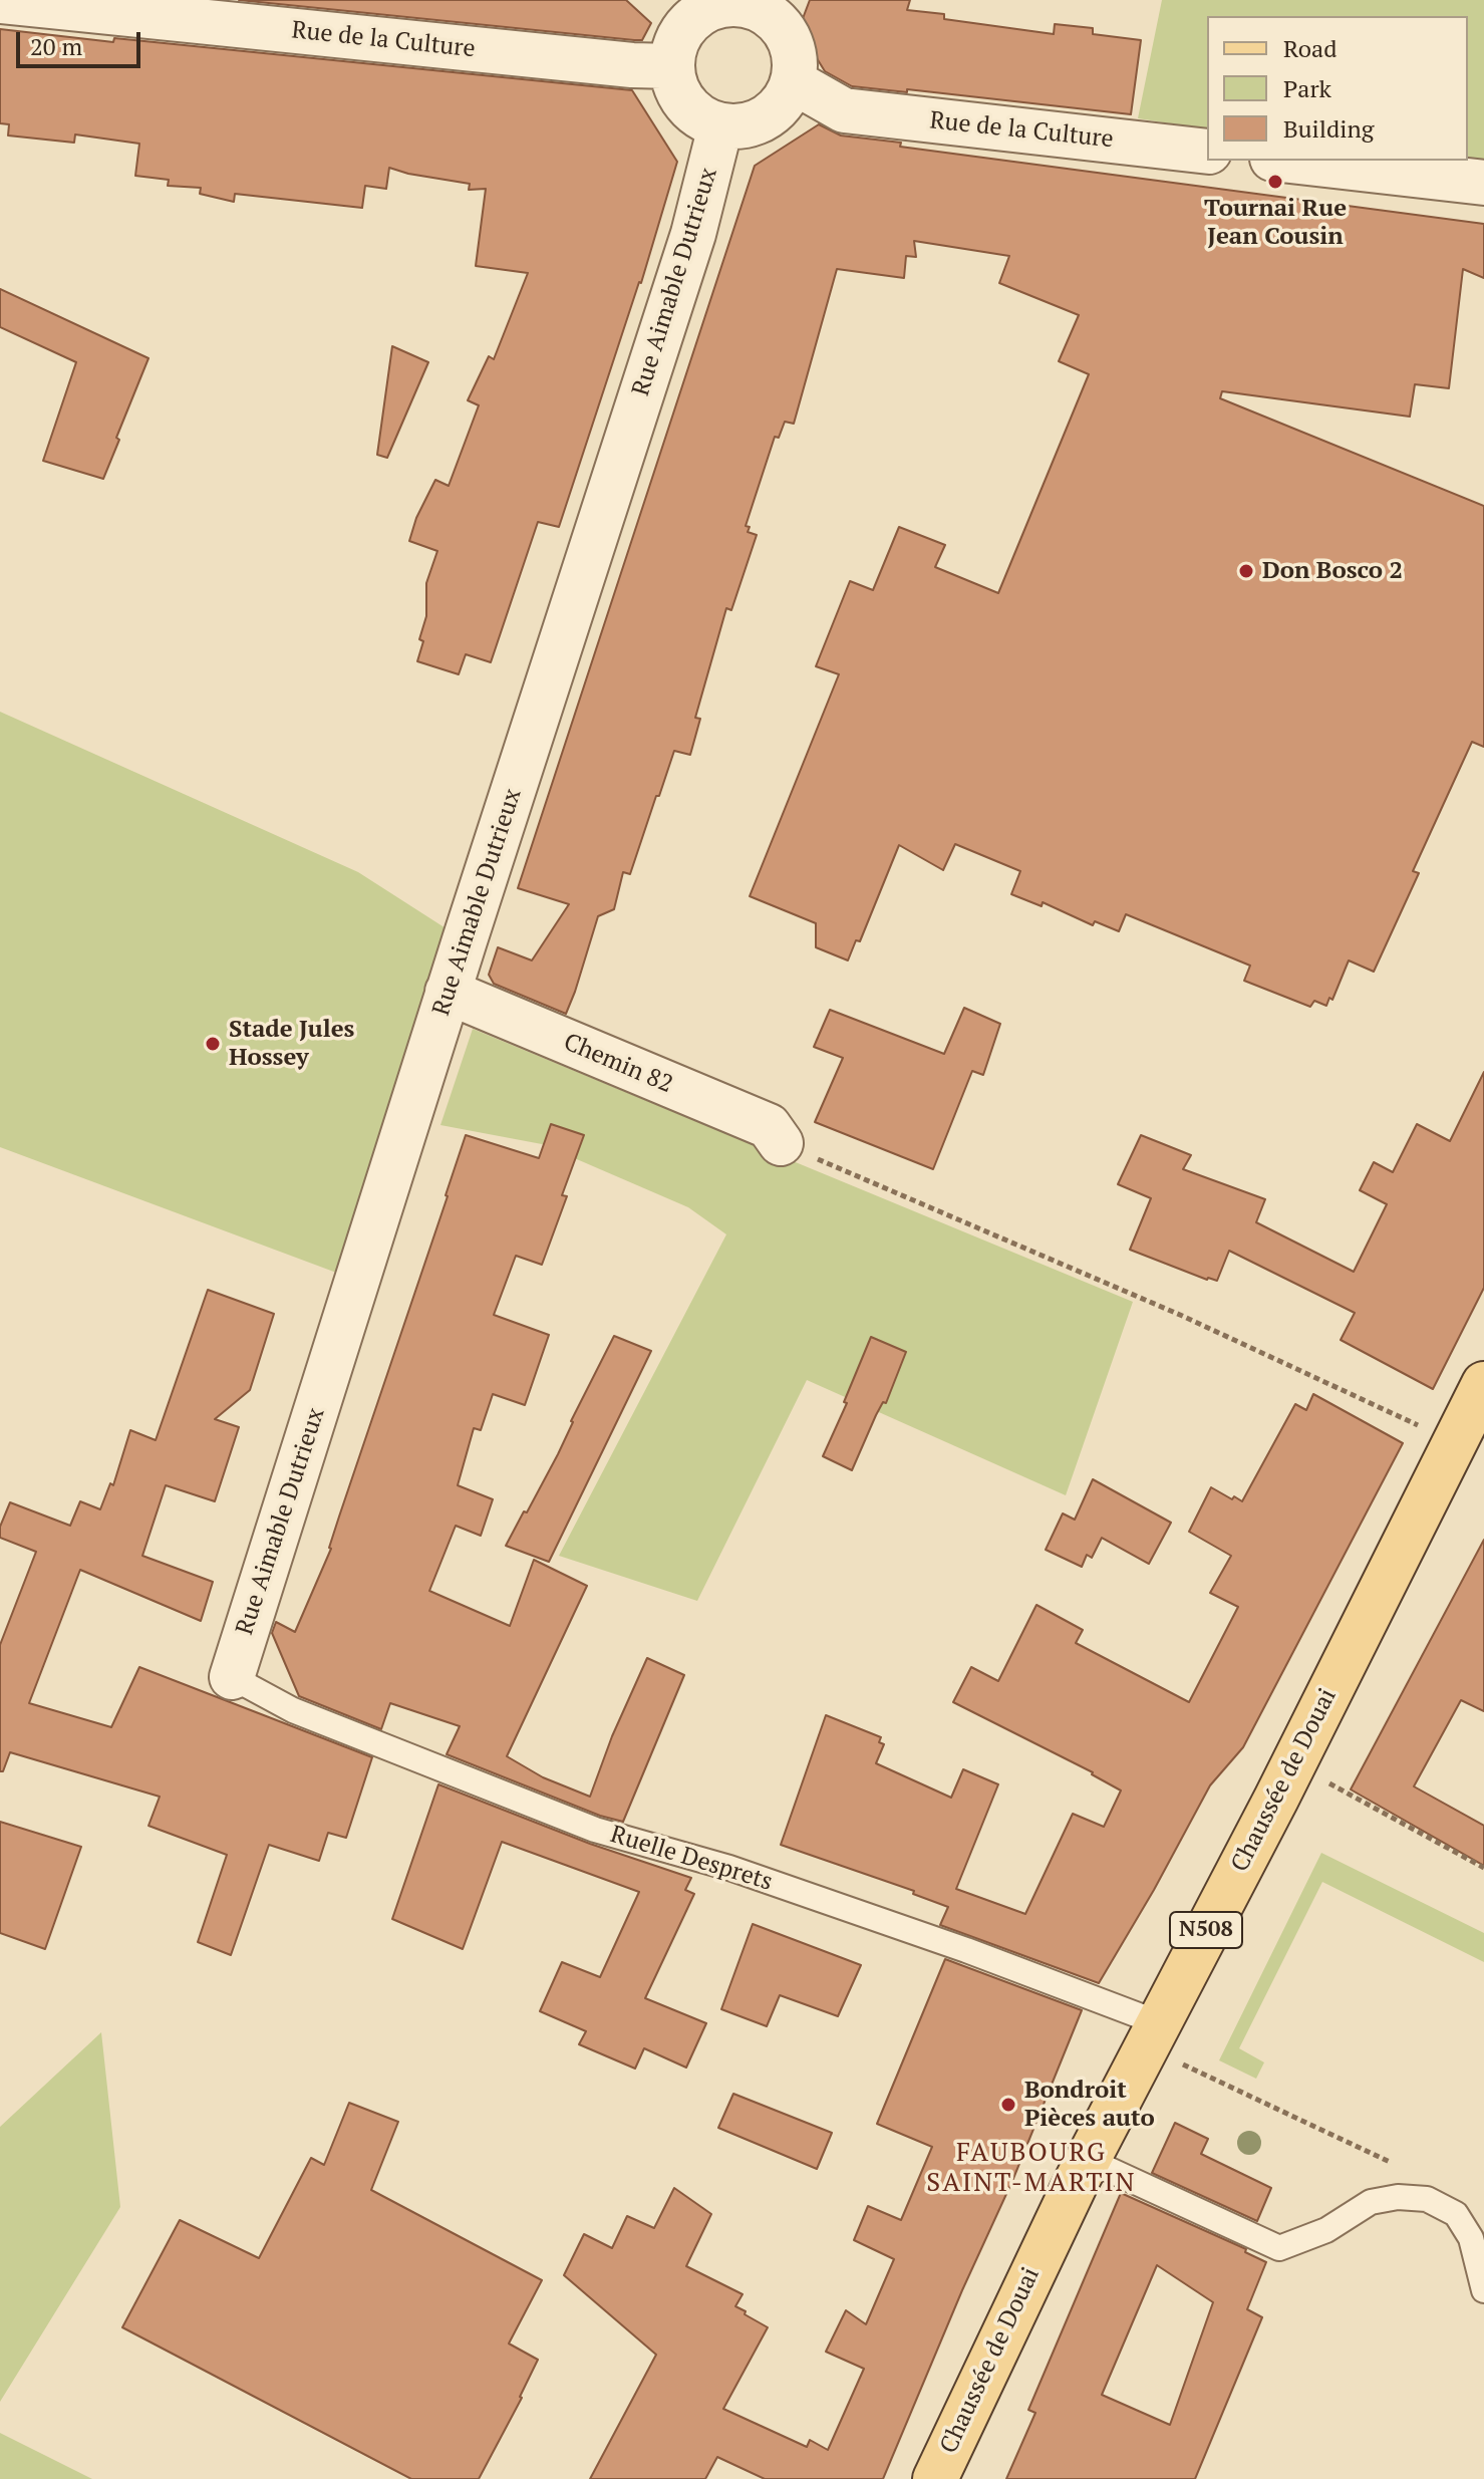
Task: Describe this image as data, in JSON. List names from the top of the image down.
{
  "streets": {
    "main road": ["Chaussée de Douai", "N508"],
    "street": ["Rue de la Culture", "Rue Aimable Dutrieux", "Chemin 82"],
    "lane": ["Ruelle Desprets"]
  },
  "crossings": [
    ["Rue de la Culture", "Rue Aimable Dutrieux"],
    ["Rue Aimable Dutrieux", "Chemin 82"],
    ["Rue Aimable Dutrieux", "Ruelle Desprets"],
    ["Chaussée de Douai", "Ruelle Desprets"]
  ],
  "districts": ["FAUBOURG SAINT-MARTIN"],
  "places": [
    "Tournai Rue Jean Cousin",
    "Don Bosco 2",
    "Stade Jules Hossey",
    "Bondroit Pièces auto"
  ],
  "legend": ["Road", "Park", "Building"],
  "scale_bar": "20 m"
}
